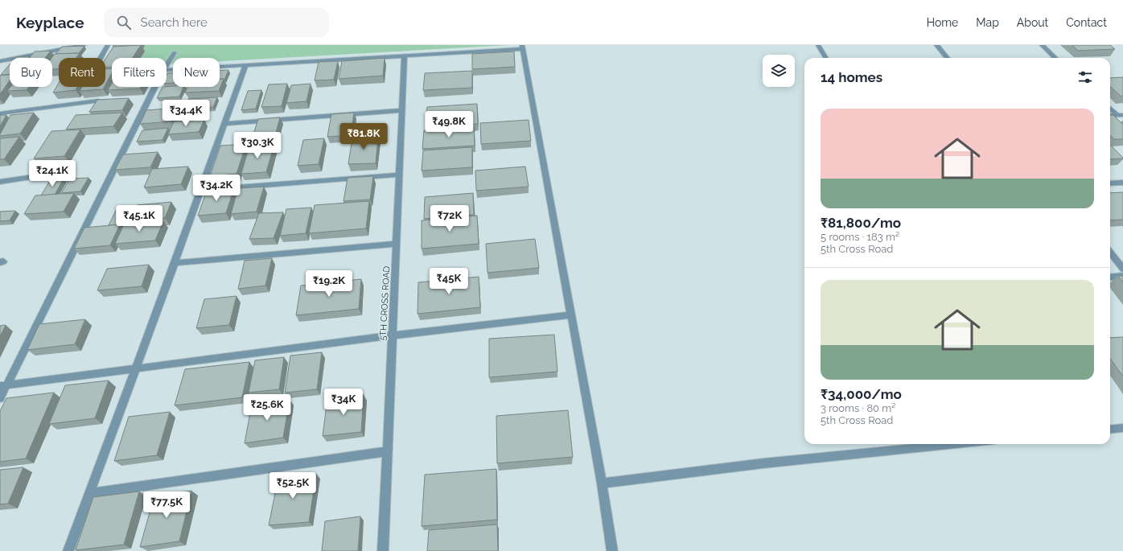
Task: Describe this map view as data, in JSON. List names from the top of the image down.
{
  "streets": {
    "street": ["5TH CROSS ROAD"]
  },
  "page": {
    "header": "Keyplace",
    "search": "Search here",
    "nav": [
      "Home",
      "Map",
      "About",
      "Contact"
    ],
    "chip": [
      "Buy",
      "Rent",
      "Filters",
      "New"
    ],
    "heading": "14 homes",
    "list": [
      {
        "name": "₹81,800/mo",
        "note": "5 rooms · 183 m² · 5th Cross Road"
      },
      {
        "name": "₹34,000/mo",
        "note": "3 rooms · 80 m² · 5th Cross Road"
      }
    ],
    "price": [
      "₹34.4K",
      "₹49.8K",
      "₹81.8K",
      "₹30.3K",
      "₹24.1K",
      "₹34.2K",
      "₹45.1K",
      "₹72K",
      "₹45K",
      "₹19.2K",
      "₹34K",
      "₹25.6K",
      "₹52.5K",
      "₹77.5K"
    ]
  }
}
